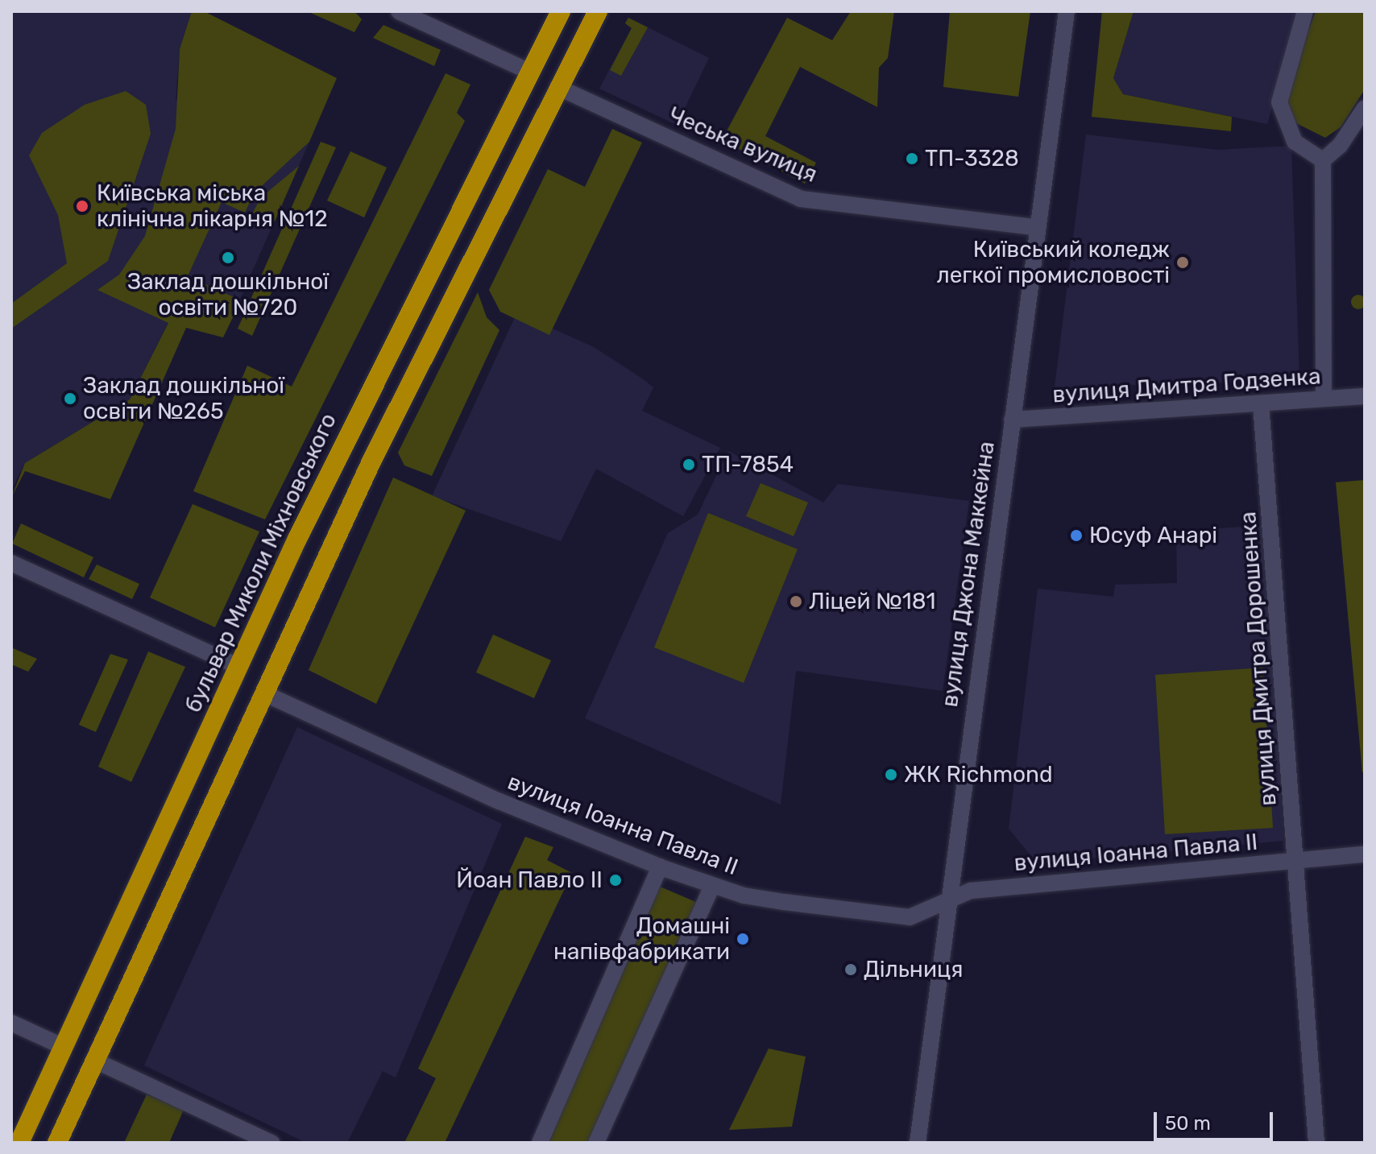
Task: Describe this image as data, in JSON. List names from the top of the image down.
{
  "streets": {
    "highway": ["бульвар Миколи Міхновського"],
    "street": [
      "Чеська вулиця",
      "вулиця Дмитра Годзенка",
      "вулиця Джона Маккейна",
      "вулиця Дмитра Дорошенка",
      "вулиця Іоанна Павла II"
    ]
  },
  "crossings": [
    ["Чеська вулиця", "вулиця Джона Маккейна"],
    ["вулиця Дмитра Годзенка", "вулиця Джона Маккейна"],
    ["вулиця Дмитра Годзенка", "вулиця Дмитра Дорошенка"],
    ["вулиця Джона Маккейна", "вулиця Іоанна Павла II"],
    ["вулиця Дмитра Дорошенка", "вулиця Іоанна Павла II"]
  ],
  "places": [
    "ТП-3328",
    "Київська міська клінічна лікарня №12",
    "Заклад дошкільної освіти №720",
    "Київський коледж легкої промисловості",
    "Заклад дошкільної освіти №265",
    "ТП-7854",
    "Юсуф Анарі",
    "Ліцей №181",
    "ЖК Richmond",
    "Йоан Павло II",
    "Домашні напівфабрикати",
    "Дільниця"
  ],
  "scale_bar": "50 m"
}
